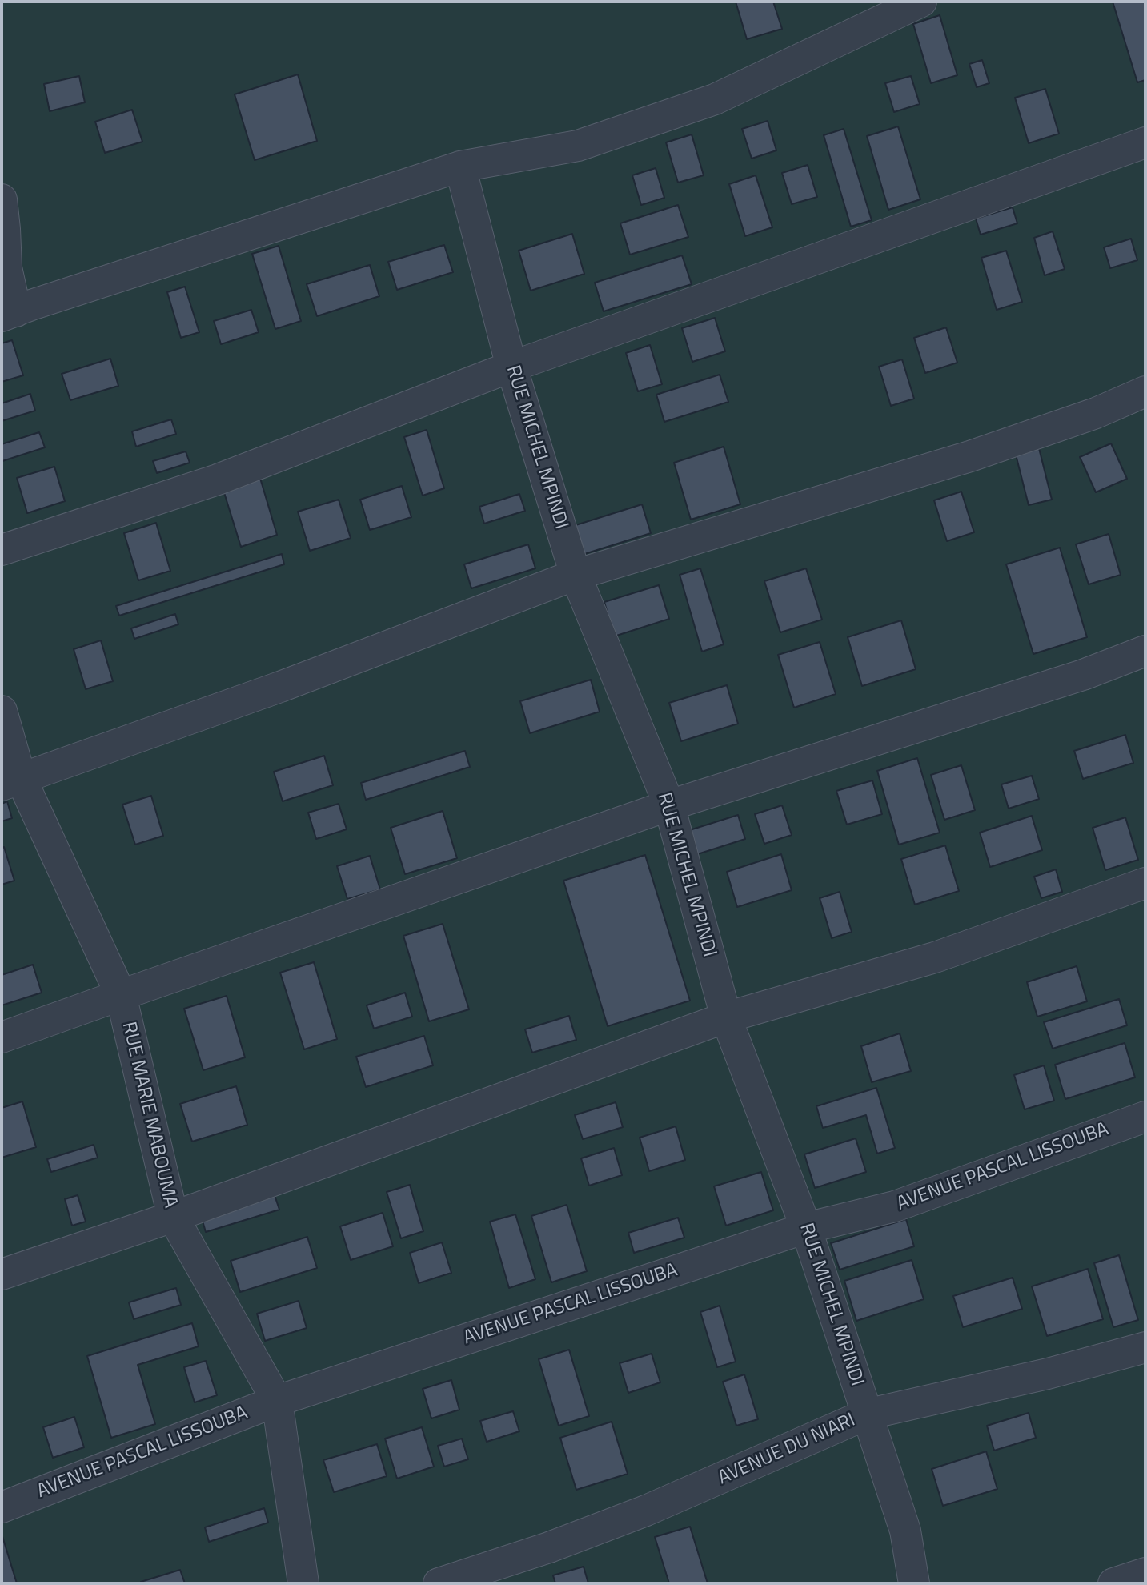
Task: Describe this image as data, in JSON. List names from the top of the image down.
{
  "streets": {
    "street": [
      "RUE MICHEL MPINDI",
      "RUE MARIE MABOUMA",
      "AVENUE PASCAL LISSOUBA",
      "AVENUE DU NIARI"
    ]
  },
  "crossings": [
    ["RUE MICHEL MPINDI", "AVENUE PASCAL LISSOUBA"],
    ["RUE MICHEL MPINDI", "AVENUE DU NIARI"],
    ["RUE MARIE MABOUMA", "AVENUE PASCAL LISSOUBA"]
  ]
}
